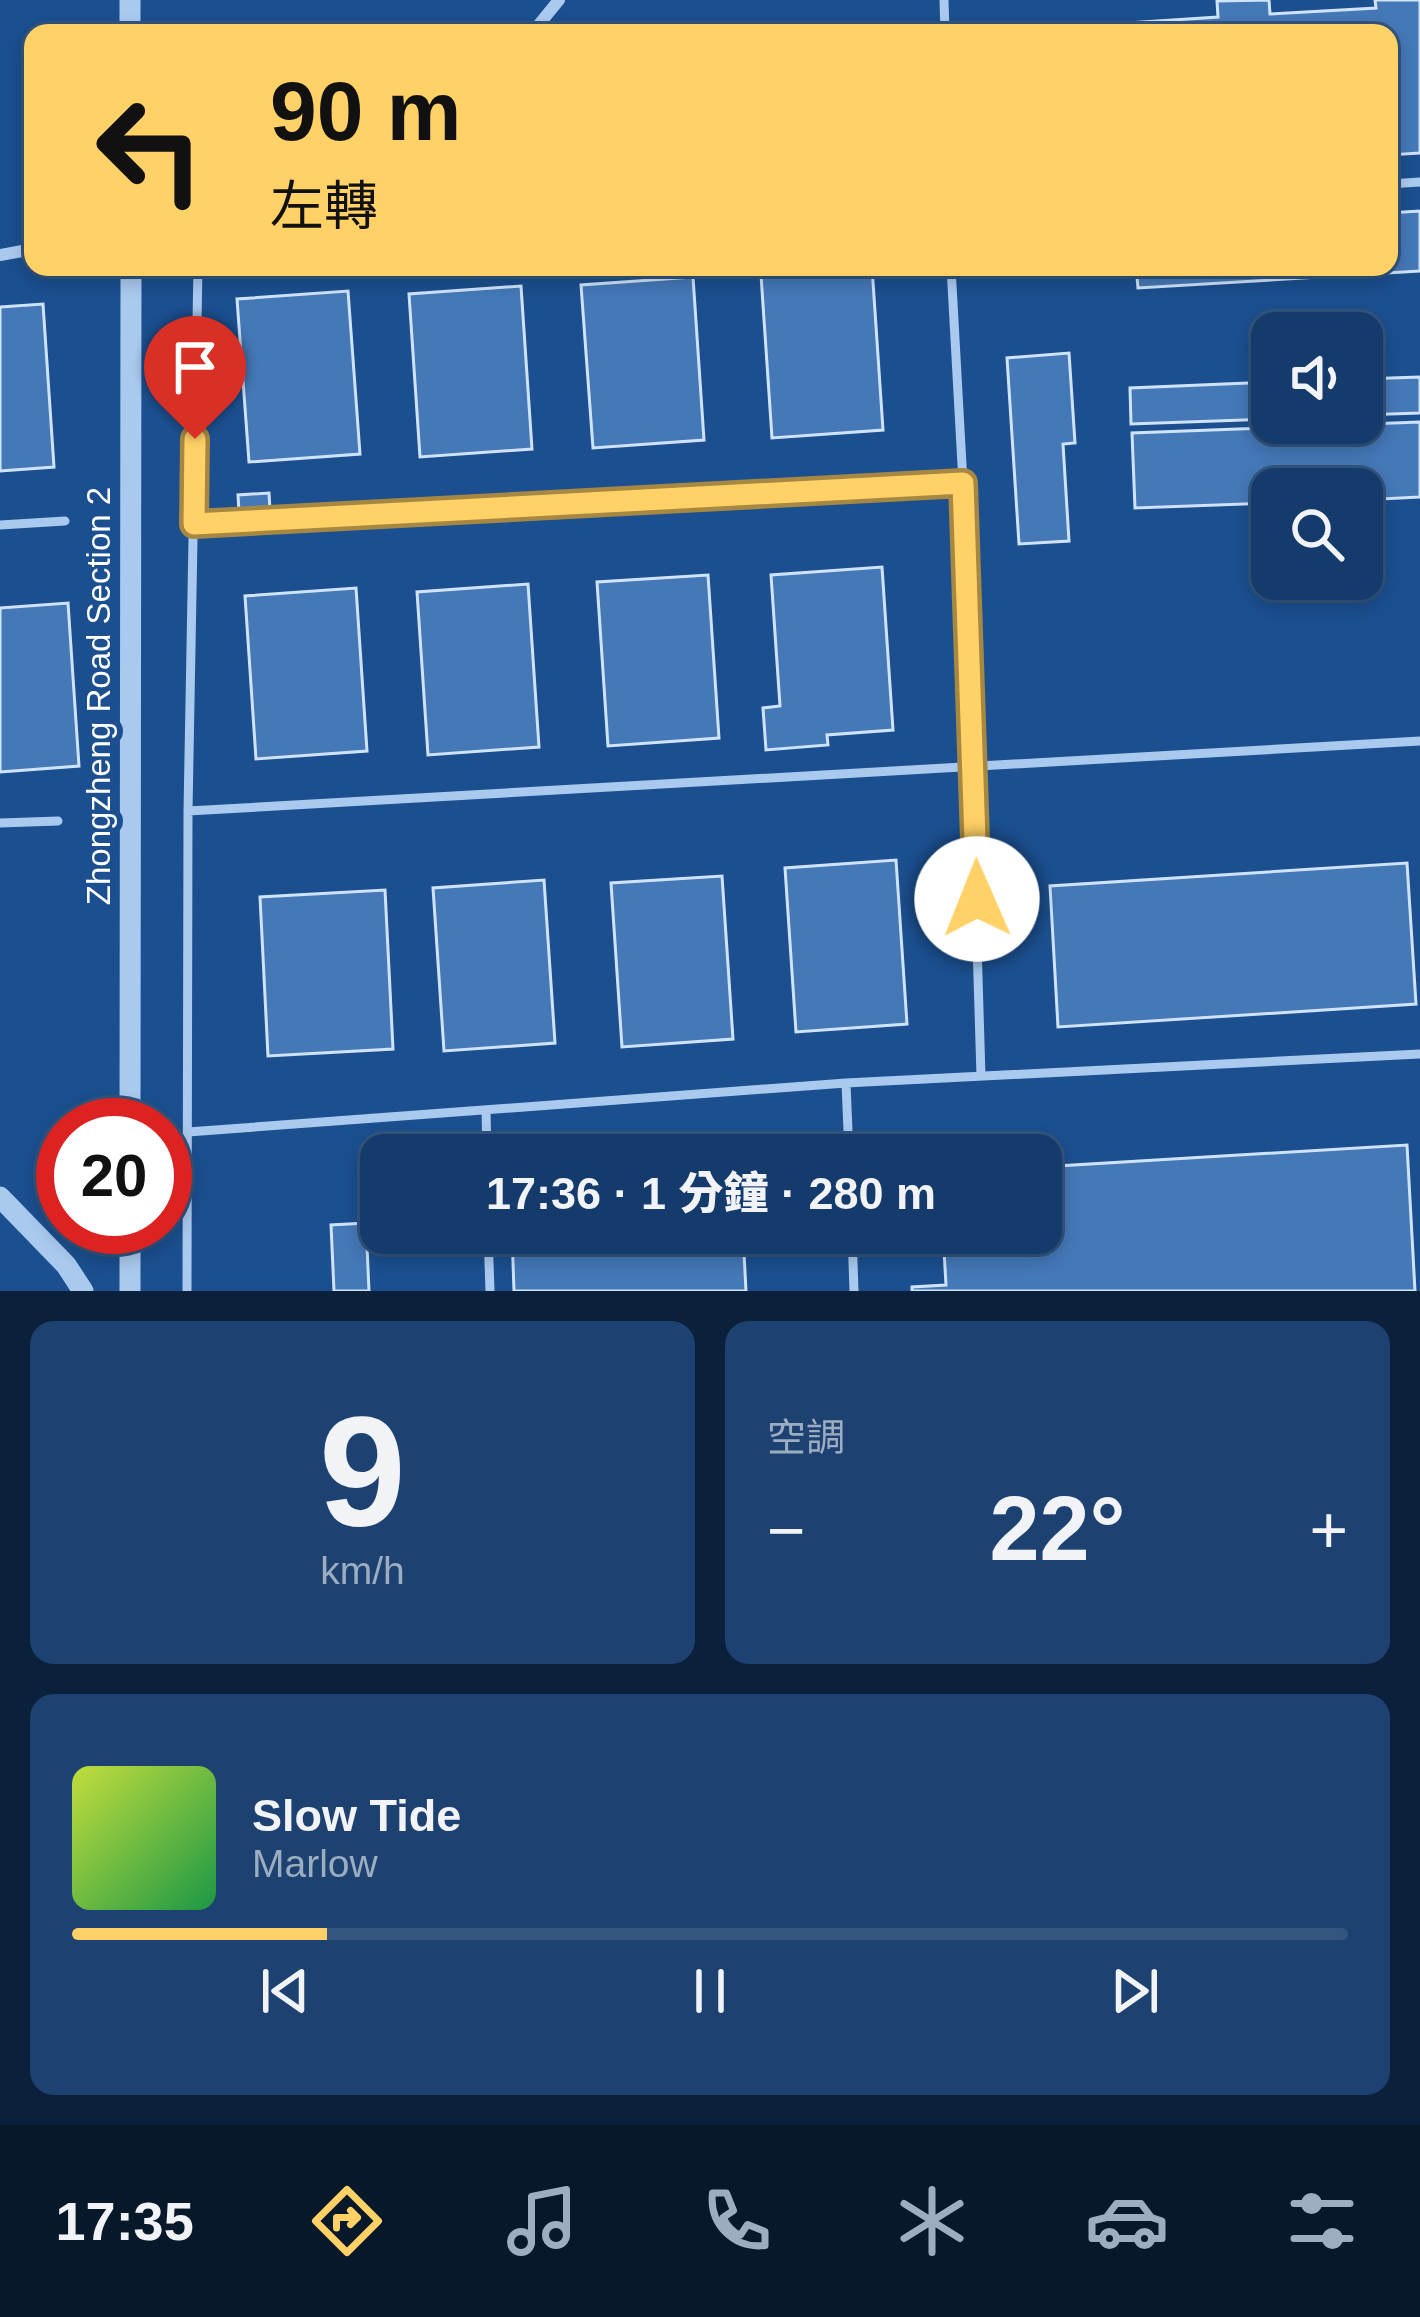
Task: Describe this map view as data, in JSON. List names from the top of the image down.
{
  "streets": {
    "street": ["Zhongzheng Road Section 2"]
  },
  "page": {
    "turn": ["90 m", "左轉"],
    "limit": "20",
    "trip": "17:36 · 1 分鐘 · 280 m",
    "tile": [
      ["9", "km/h"],
      "空調"
    ],
    "heat": ["−", "22°", "+"],
    "song": ["Slow Tide", "Marlow"],
    "tabs": "17:35"
  }
}
